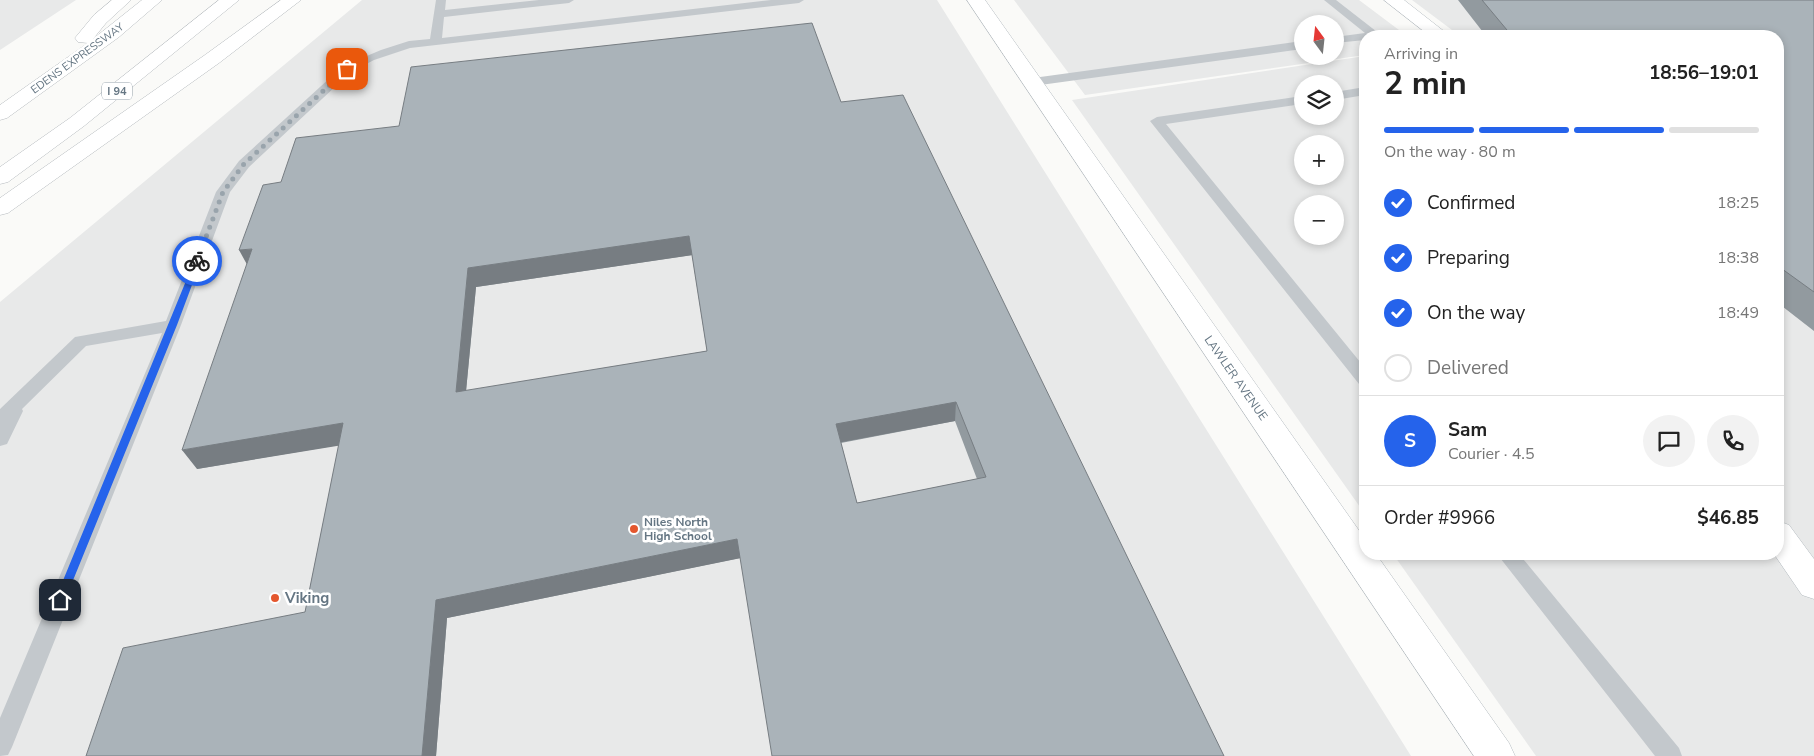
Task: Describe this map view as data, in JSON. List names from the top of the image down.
{
  "streets": {
    "main road": ["EDENS EXPRESSWAY", "I 94", "LAWLER AVENUE"]
  },
  "places": ["Niles North High School", "Viking"],
  "north": "top",
  "page": {
    "map_buttons": ["+", "−"],
    "heading": ["2 min", "Arriving in", "18:56–19:01"],
    "panel": [
      "Sam",
      "Courier · 4.5",
      "Order #9966",
      "$46.85"
    ],
    "bar": "On the way · 80 m",
    "list": [
      ["Confirmed", "18:25"],
      ["Preparing", "18:38"],
      ["On the way", "18:49"],
      "Delivered"
    ],
    "round": "S"
  }
}
